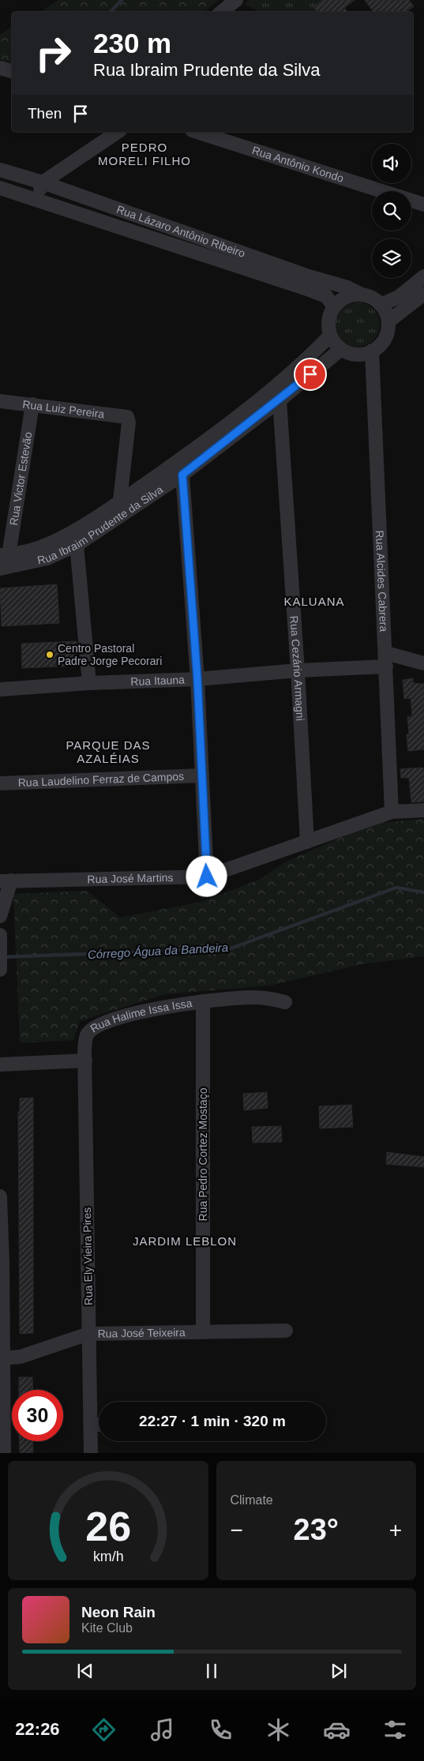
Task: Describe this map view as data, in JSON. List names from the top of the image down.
{
  "streets": {
    "street": [
      "Rua Antônio Kondo",
      "Rua Lázaro Antônio Ribeiro",
      "Rua Luiz Pereira",
      "Rua Victor Estevão",
      "Rua Ibraim Prudente da Silva",
      "Rua Alcides Cabrera",
      "Rua Cezário Armagni",
      "Rua Itauna",
      "Rua Laudelino Ferraz de Campos",
      "Rua José Martins",
      "Rua Halime Issa Issa",
      "Rua Pedro Cortez Mostaço",
      "Rua Ely Vieira Pires",
      "Rua José Teixeira"
    ]
  },
  "crossings": [
    ["Rua Lázaro Antônio Ribeiro", "Rua Ibraim Prudente da Silva"],
    ["Rua Lázaro Antônio Ribeiro", "Rua Alcides Cabrera"],
    ["Rua Luiz Pereira", "Rua Victor Estevão"],
    ["Rua Luiz Pereira", "Rua Ibraim Prudente da Silva"],
    ["Rua Victor Estevão", "Rua Ibraim Prudente da Silva"],
    ["Rua Ibraim Prudente da Silva", "Rua Alcides Cabrera"],
    ["Rua Ibraim Prudente da Silva", "Rua Cezário Armagni"],
    ["Rua Alcides Cabrera", "Rua Itauna"],
    ["Rua Alcides Cabrera", "Rua José Martins"],
    ["Rua Cezário Armagni", "Rua Itauna"],
    ["Rua Cezário Armagni", "Rua José Martins"],
    ["Rua Halime Issa Issa", "Rua Pedro Cortez Mostaço"],
    ["Rua Halime Issa Issa", "Rua Ely Vieira Pires"],
    ["Rua Pedro Cortez Mostaço", "Rua José Teixeira"],
    ["Rua Ely Vieira Pires", "Rua José Teixeira"]
  ],
  "districts": [
    "PEDRO MORELI FILHO",
    "KALUANA",
    "PARQUE DAS AZALÉIAS",
    "JARDIM LEBLON"
  ],
  "water": ["Córrego Água da Bandeira"],
  "places": ["Centro Pastoral Padre Jorge Pecorari"],
  "page": {
    "turn": ["230 m", "Rua Ibraim Prudente da Silva"],
    "then": "Then",
    "limit": "30",
    "trip": "22:27 · 1 min · 320 m",
    "tile": "Climate",
    "heat": ["−", "23°", "+"],
    "song": ["Neon Rain", "Kite Club"],
    "tabs": "22:26",
    "gauge": ["26", "km/h"]
  }
}
